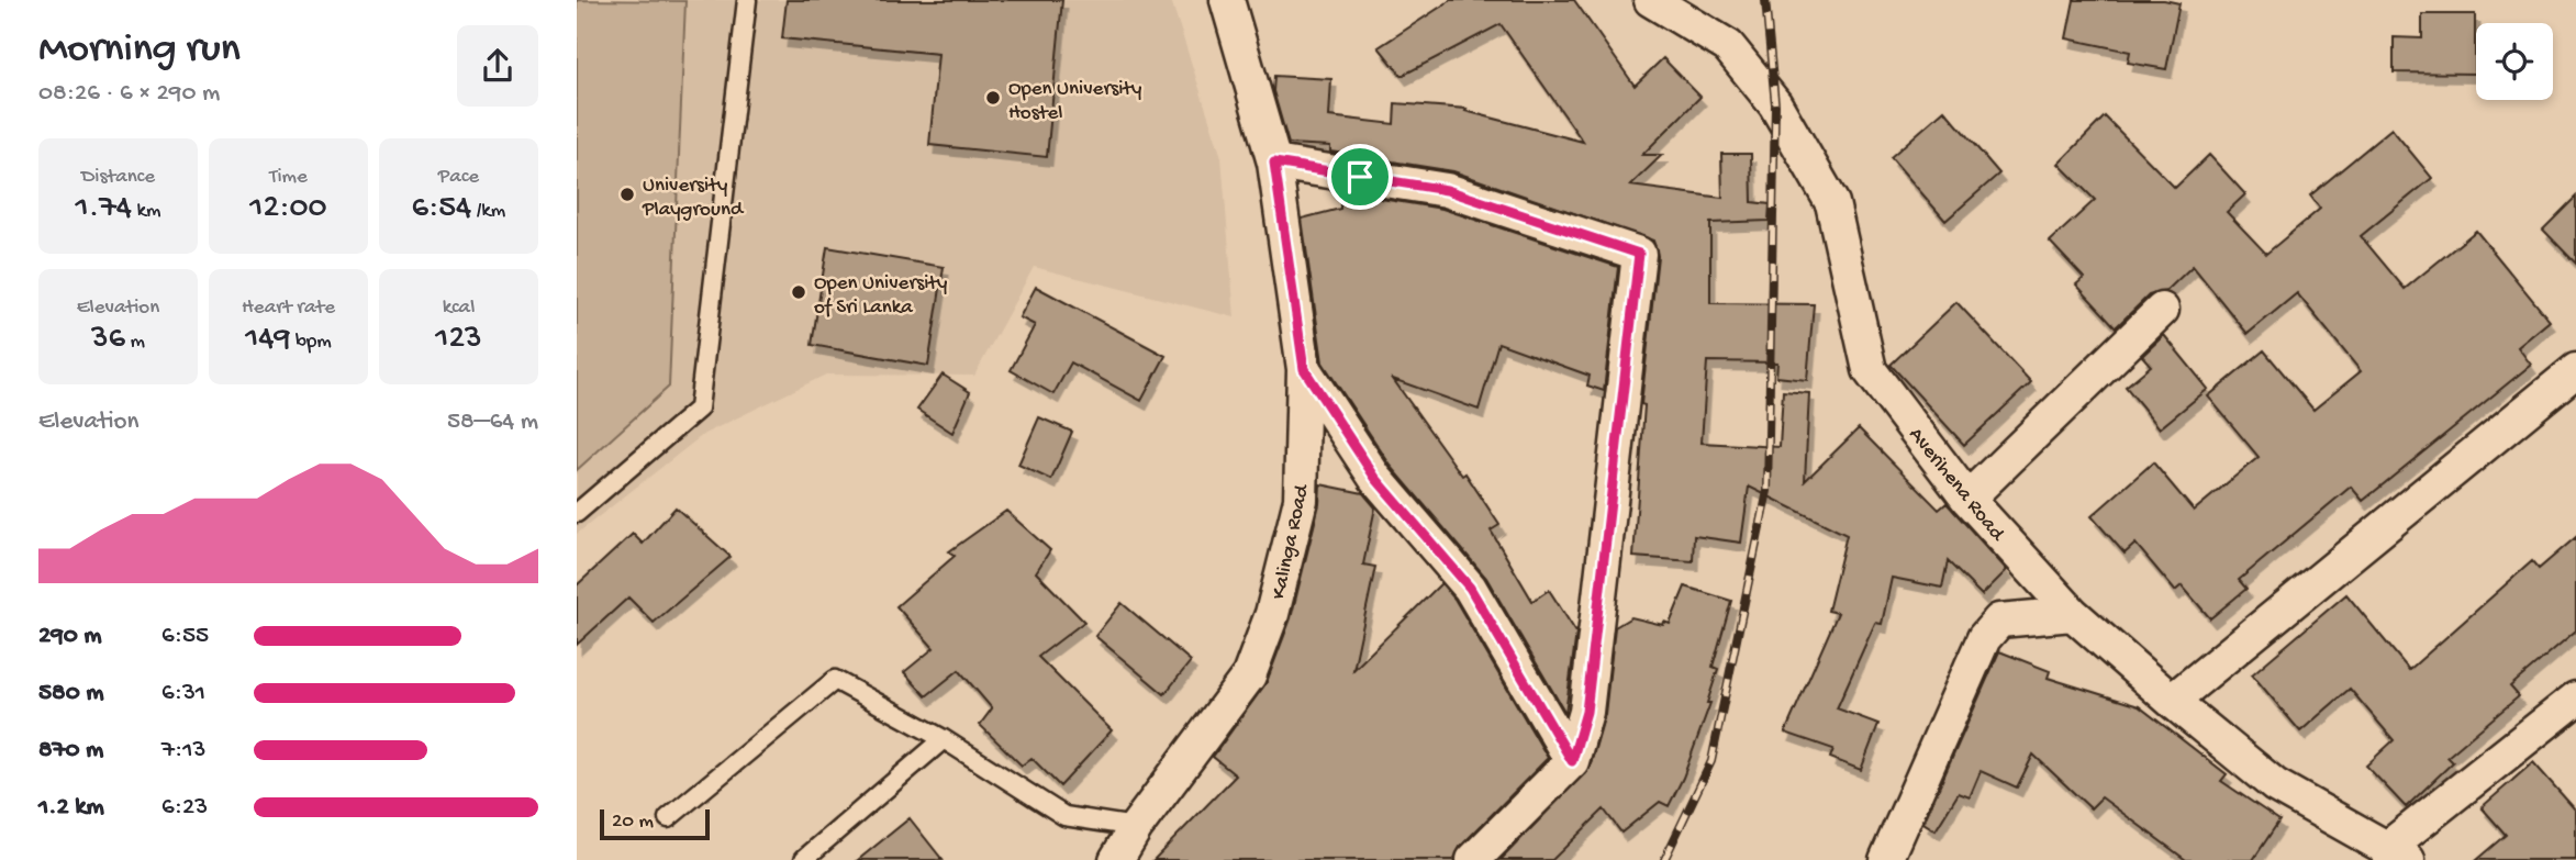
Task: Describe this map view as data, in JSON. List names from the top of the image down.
{
  "streets": {
    "street": ["Averihena Road", "Kalinga Road"]
  },
  "places": ["Open University Hostel", "University Playground", "Open University of Sri Lanka"],
  "scale_bar": "20 m",
  "page": {
    "heading": ["Morning run", "08:26 · 6 × 290 m"],
    "stats": [
      ["Distance", "1.74 km"],
      ["Time", "12:00"],
      ["Pace", "6:54 /km"],
      ["Elevation", "36 m"],
      ["Heart rate", "149 bpm"],
      ["kcal", "123"]
    ],
    "chart": ["Elevation", "58–64 m"],
    "list": [
      {
        "name": "290 m",
        "note": "6:55"
      },
      {
        "name": "580 m",
        "note": "6:31"
      },
      {
        "name": "870 m",
        "note": "7:13"
      },
      {
        "name": "1.2 km",
        "note": "6:23"
      }
    ],
    "scale": "20 m"
  }
}
